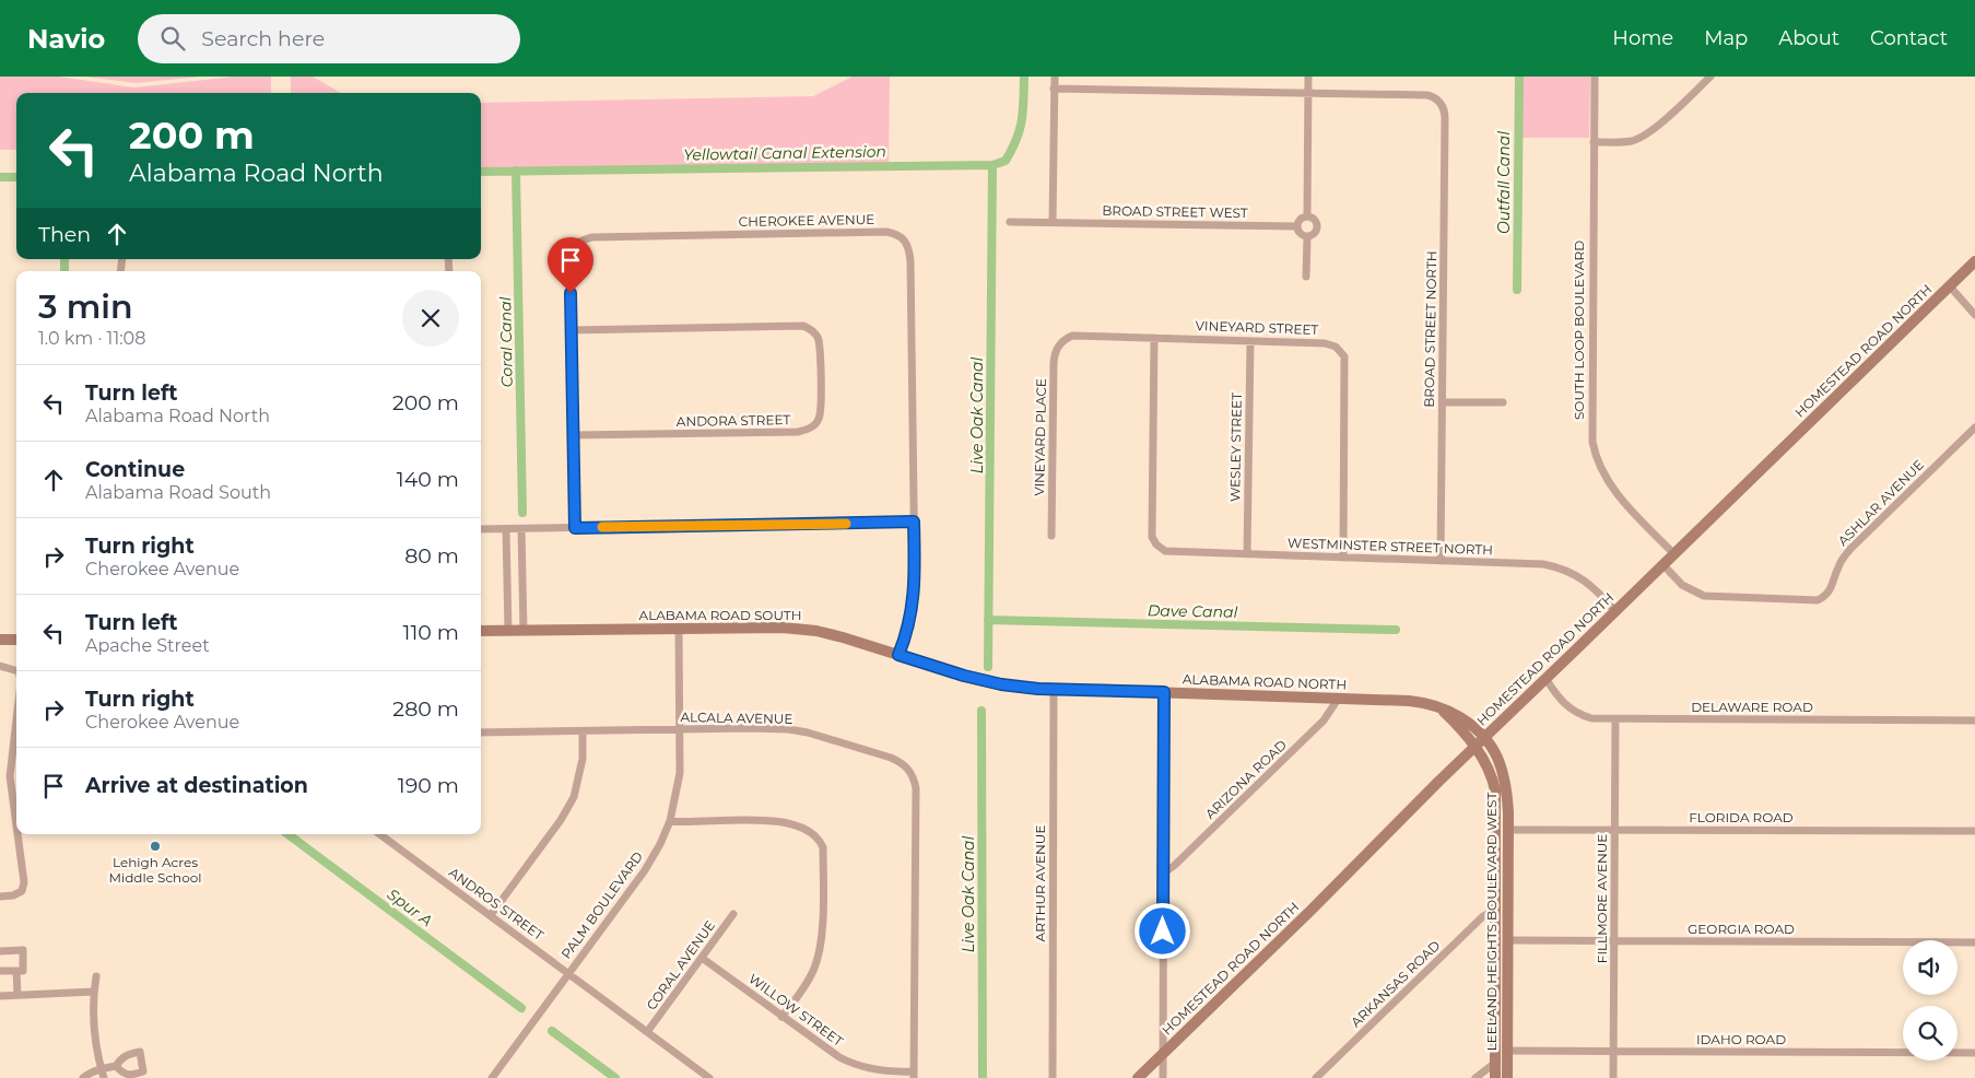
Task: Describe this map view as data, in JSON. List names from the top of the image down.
{
  "streets": {
    "main road": [
      "HOMESTEAD ROAD NORTH",
      "ALABAMA ROAD SOUTH",
      "ALABAMA ROAD NORTH",
      "LEELAND HEIGHTS BOULEVARD WEST"
    ],
    "street": [
      "BROAD STREET WEST",
      "CHEROKEE AVENUE",
      "VINEYARD STREET",
      "BROAD STREET NORTH",
      "SOUTH LOOP BOULEVARD",
      "ANDORA STREET",
      "VINEYARD PLACE",
      "WESLEY STREET",
      "ASHLAR AVENUE",
      "WESTMINSTER STREET NORTH",
      "DELAWARE ROAD",
      "ALCALA AVENUE",
      "ARIZONA ROAD",
      "FLORIDA ROAD",
      "ARTHUR AVENUE",
      "FILLMORE AVENUE",
      "ANDROS STREET",
      "PALM BOULEVARD",
      "GEORGIA ROAD",
      "CORAL AVENUE",
      "ARKANSAS ROAD",
      "WILLOW STREET",
      "IDAHO ROAD"
    ]
  },
  "crossings": [
    ["CHEROKEE AVENUE", "ANDORA STREET"],
    ["CHEROKEE AVENUE", "ALABAMA ROAD SOUTH"],
    ["VINEYARD STREET", "VINEYARD PLACE"],
    ["VINEYARD STREET", "WESLEY STREET"],
    ["VINEYARD STREET", "WESTMINSTER STREET NORTH"],
    ["BROAD STREET NORTH", "WESTMINSTER STREET NORTH"],
    ["SOUTH LOOP BOULEVARD", "HOMESTEAD ROAD NORTH"],
    ["HOMESTEAD ROAD NORTH", "ASHLAR AVENUE"],
    ["HOMESTEAD ROAD NORTH", "WESTMINSTER STREET NORTH"],
    ["HOMESTEAD ROAD NORTH", "ALABAMA ROAD NORTH"],
    ["HOMESTEAD ROAD NORTH", "DELAWARE ROAD"],
    ["HOMESTEAD ROAD NORTH", "LEELAND HEIGHTS BOULEVARD WEST"],
    ["WESLEY STREET", "WESTMINSTER STREET NORTH"],
    ["ALABAMA ROAD SOUTH", "ALABAMA ROAD NORTH"],
    ["ALABAMA ROAD SOUTH", "PALM BOULEVARD"],
    ["ALABAMA ROAD NORTH", "ARIZONA ROAD"],
    ["ALABAMA ROAD NORTH", "ARTHUR AVENUE"],
    ["ALABAMA ROAD NORTH", "LEELAND HEIGHTS BOULEVARD WEST"],
    ["DELAWARE ROAD", "FILLMORE AVENUE"],
    ["ALCALA AVENUE", "PALM BOULEVARD"],
    ["ALCALA AVENUE", "WILLOW STREET"],
    ["FLORIDA ROAD", "FILLMORE AVENUE"],
    ["FLORIDA ROAD", "LEELAND HEIGHTS BOULEVARD WEST"],
    ["FILLMORE AVENUE", "GEORGIA ROAD"],
    ["FILLMORE AVENUE", "IDAHO ROAD"],
    ["ANDROS STREET", "PALM BOULEVARD"],
    ["ANDROS STREET", "CORAL AVENUE"],
    ["LEELAND HEIGHTS BOULEVARD WEST", "GEORGIA ROAD"],
    ["LEELAND HEIGHTS BOULEVARD WEST", "ARKANSAS ROAD"],
    ["LEELAND HEIGHTS BOULEVARD WEST", "IDAHO ROAD"],
    ["CORAL AVENUE", "WILLOW STREET"]
  ],
  "water": [
    "Yellowtail Canal Extension",
    "Outfall Canal",
    "Coral Canal",
    "Live Oak Canal",
    "Dave Canal",
    "Spur A"
  ],
  "places": ["Lehigh Acres Middle School"],
  "page": {
    "header": "Navio",
    "search": "Search here",
    "nav": [
      "Home",
      "Map",
      "About",
      "Contact"
    ],
    "turn": ["200 m", "Alabama Road North"],
    "then": "Then",
    "heading": ["3 min", "1.0 km · 11:08"],
    "list": [
      {
        "name": "Turn left",
        "note": "Alabama Road North",
        "value": "200 m"
      },
      {
        "name": "Continue",
        "note": "Alabama Road South",
        "value": "140 m"
      },
      {
        "name": "Turn right",
        "note": "Cherokee Avenue",
        "value": "80 m"
      },
      {
        "name": "Turn left",
        "note": "Apache Street",
        "value": "110 m"
      },
      {
        "name": "Turn right",
        "note": "Cherokee Avenue",
        "value": "280 m"
      },
      {
        "name": "Arrive at destination",
        "value": "190 m"
      }
    ]
  }
}
